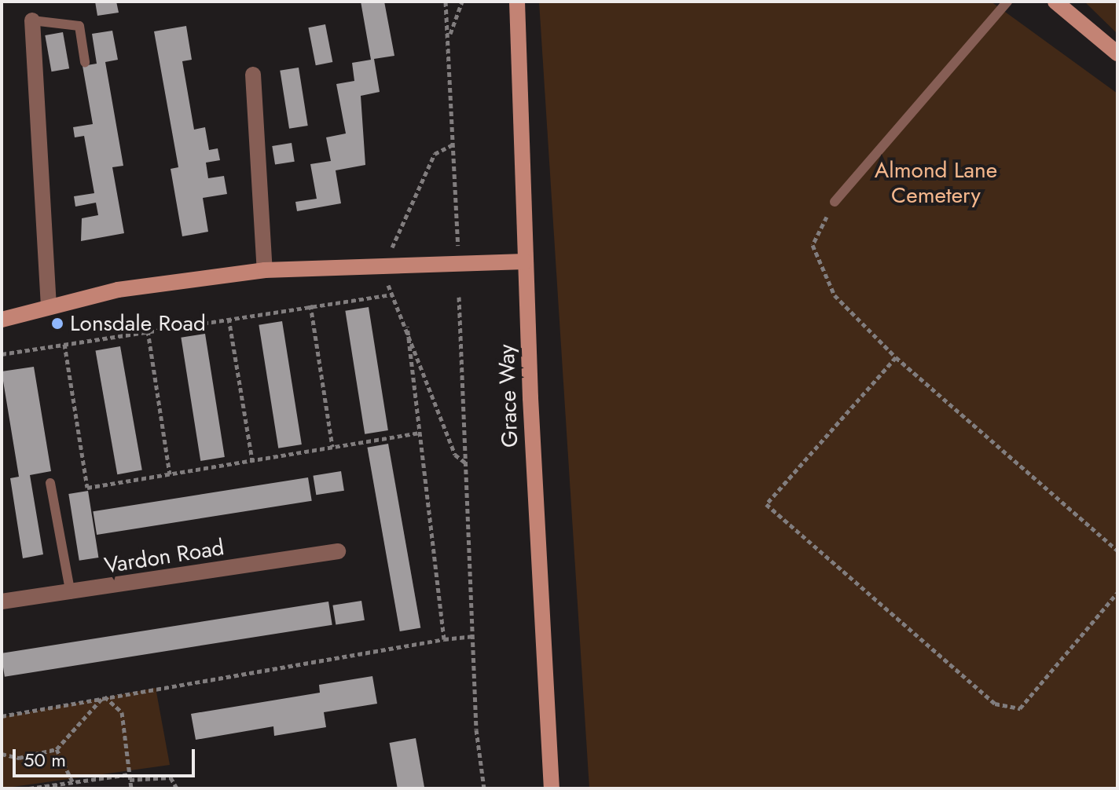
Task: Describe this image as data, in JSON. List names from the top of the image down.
{
  "streets": {
    "street": ["Grace Way", "Vardon Road"]
  },
  "parks": ["Almond Lane Cemetery"],
  "places": ["Lonsdale Road"],
  "scale_bar": "50 m"
}
